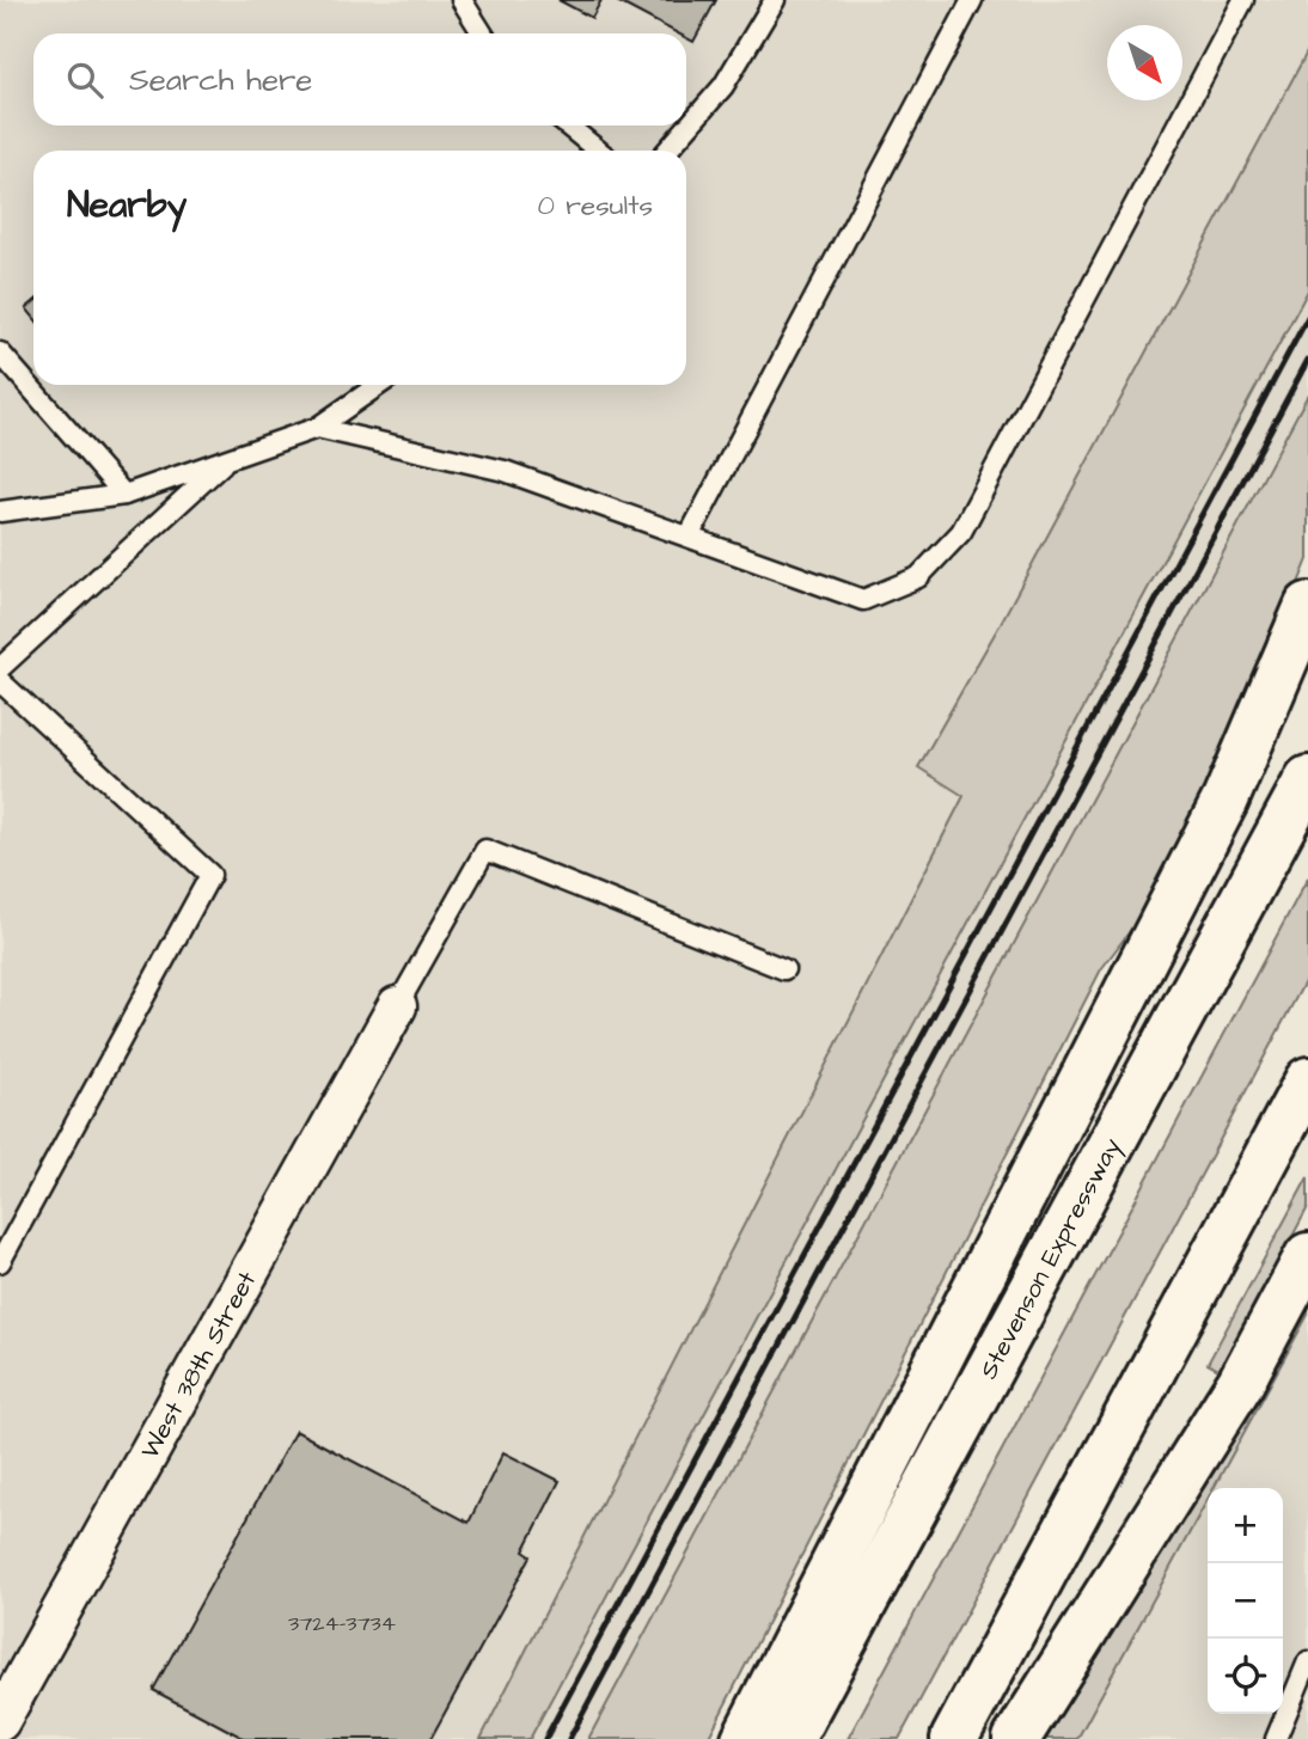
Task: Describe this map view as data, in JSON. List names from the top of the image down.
{
  "streets": {
    "highway": ["Stevenson Expressway"],
    "street": ["West 38th Street"]
  },
  "house_numbers": ["3724-3734"],
  "north": "bottom right",
  "page": {
    "search": "Search here",
    "heading": ["Nearby", "0 results"],
    "map_buttons": ["+", "−"]
  }
}
